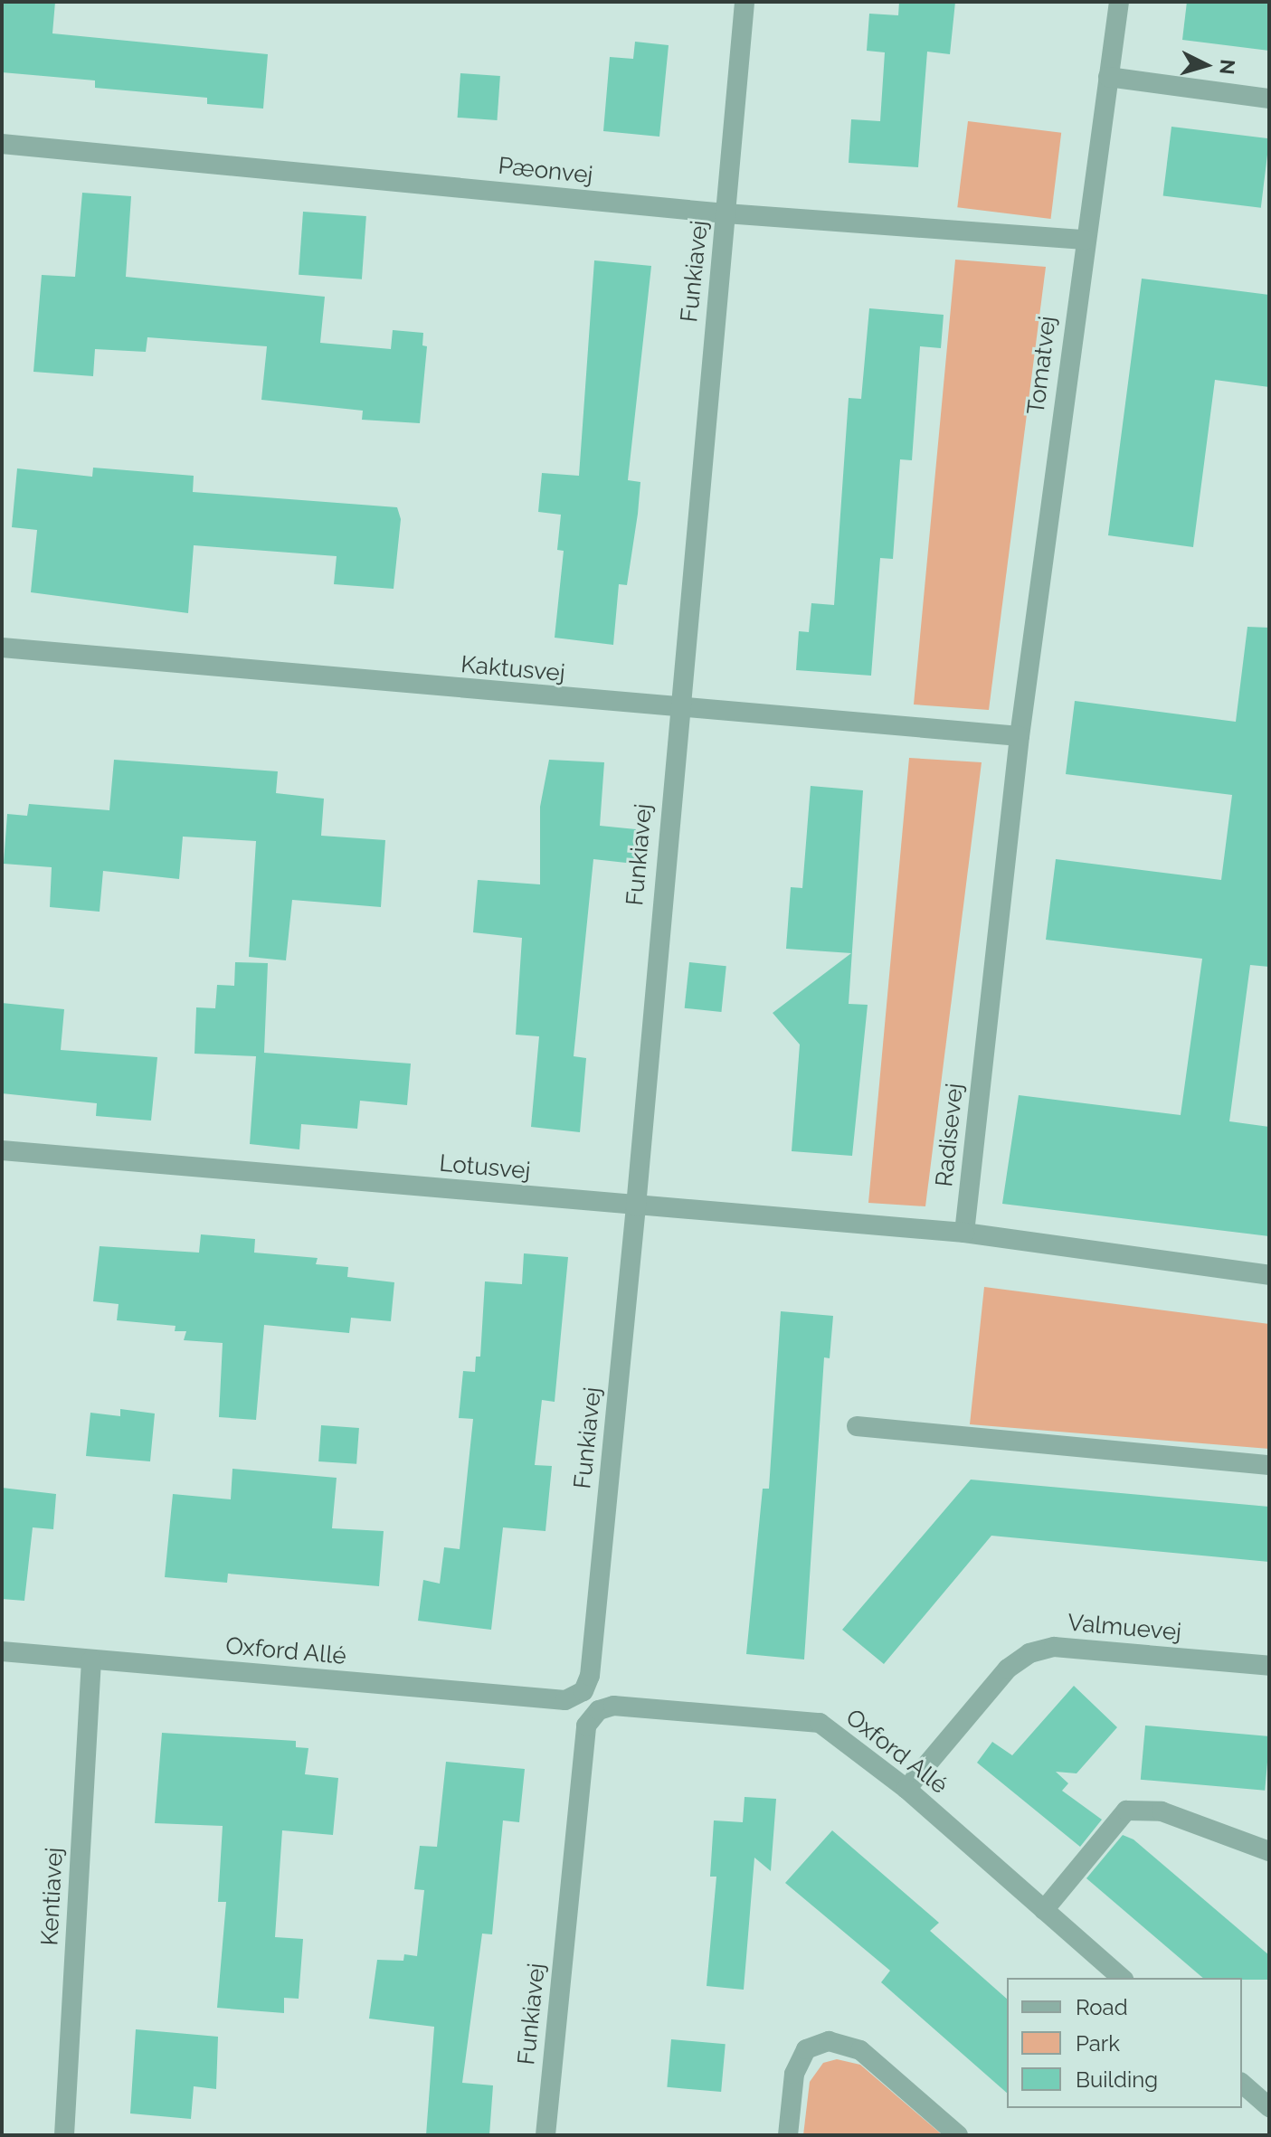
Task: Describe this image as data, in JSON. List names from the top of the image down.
{
  "streets": {
    "street": [
      "Pæonvej",
      "Funkiavej",
      "Tomatvej",
      "Kaktusvej",
      "Radisevej",
      "Lotusvej",
      "Valmuevej",
      "Oxford Allé",
      "Kentiavej"
    ]
  },
  "crossings": [
    ["Pæonvej", "Funkiavej"],
    ["Pæonvej", "Tomatvej"],
    ["Funkiavej", "Kaktusvej"],
    ["Funkiavej", "Lotusvej"],
    ["Funkiavej", "Oxford Allé"],
    ["Tomatvej", "Kaktusvej"],
    ["Tomatvej", "Radisevej"],
    ["Kaktusvej", "Radisevej"],
    ["Radisevej", "Lotusvej"],
    ["Valmuevej", "Oxford Allé"],
    ["Oxford Allé", "Kentiavej"]
  ],
  "legend": ["Road", "Park", "Building"],
  "north": "right"
}
